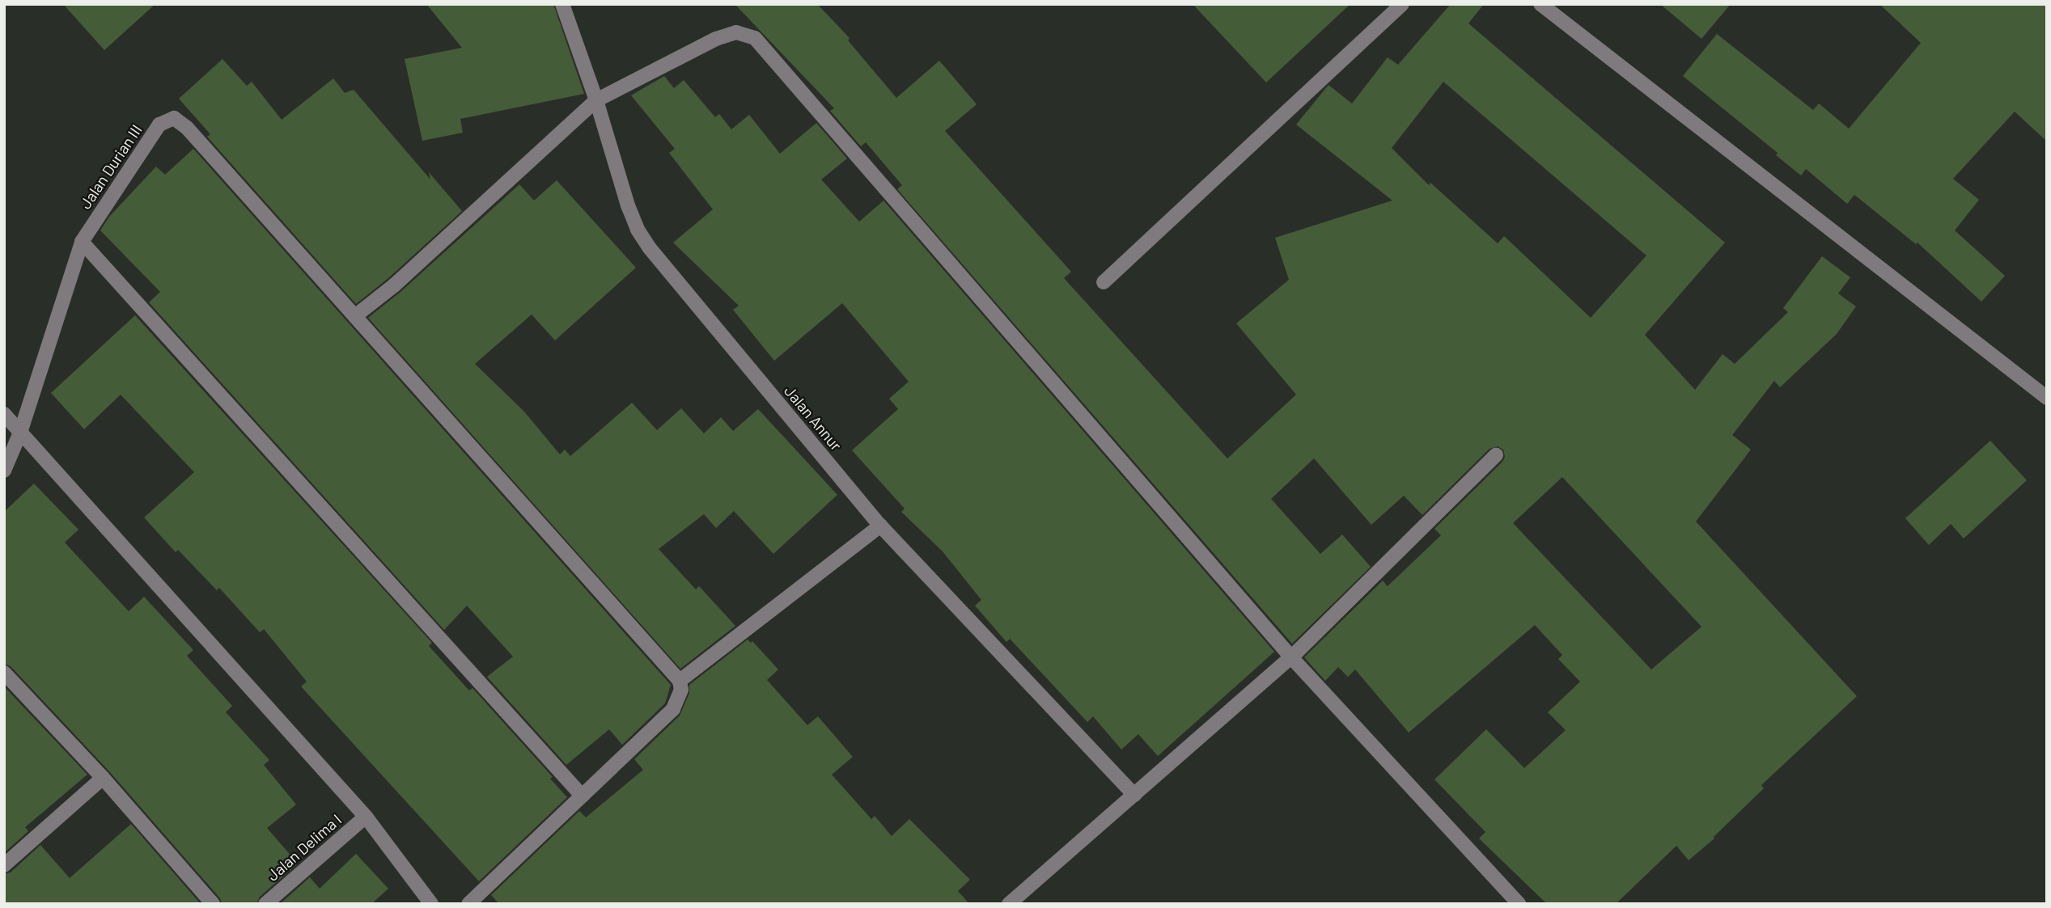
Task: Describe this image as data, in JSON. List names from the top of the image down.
{
  "streets": {
    "street": ["Jalan Durian III", "Jalan Annur", "Jalan Delima I"]
  }
}
